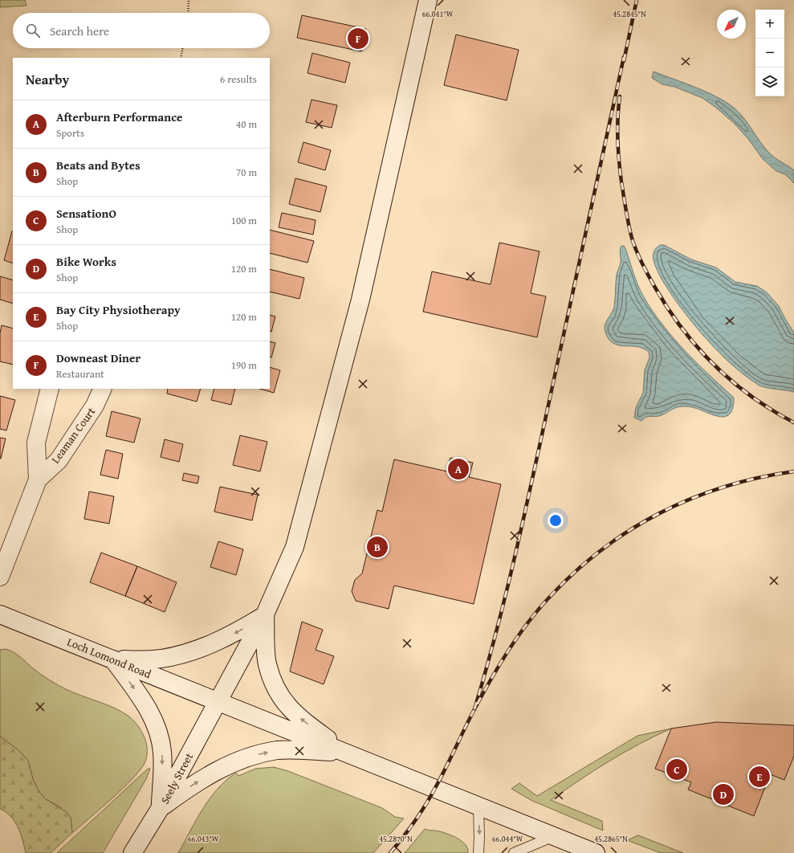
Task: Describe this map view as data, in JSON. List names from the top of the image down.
{
  "streets": {
    "main road": ["Leaman Court", "Loch Lomond Road", "Seely Street"]
  },
  "crossings": [
    ["Loch Lomond Road", "Seely Street"]
  ],
  "north": "bottom left",
  "page": {
    "map_buttons": ["+", "−"],
    "search": "Search here",
    "pins": [
      "F",
      "A",
      "B",
      "C",
      "E",
      "D"
    ],
    "heading": ["Nearby", "6 results"],
    "list": [
      {
        "mark": "A",
        "name": "Afterburn Performance",
        "note": "Sports",
        "value": "40 m"
      },
      {
        "mark": "B",
        "name": "Beats and Bytes",
        "note": "Shop",
        "value": "70 m"
      },
      {
        "mark": "C",
        "name": "SensationO",
        "note": "Shop",
        "value": "100 m"
      },
      {
        "mark": "D",
        "name": "Bike Works",
        "note": "Shop",
        "value": "120 m"
      },
      {
        "mark": "E",
        "name": "Bay City Physiotherapy",
        "note": "Shop",
        "value": "120 m"
      },
      {
        "mark": "F",
        "name": "Downeast Diner",
        "note": "Restaurant",
        "value": "190 m"
      }
    ]
  },
  "coordinates": [
    "66.041°W",
    "45.2845°N",
    "66.043°W",
    "45.2870°N",
    "66.044°W",
    "45.2865°N"
  ]
}
